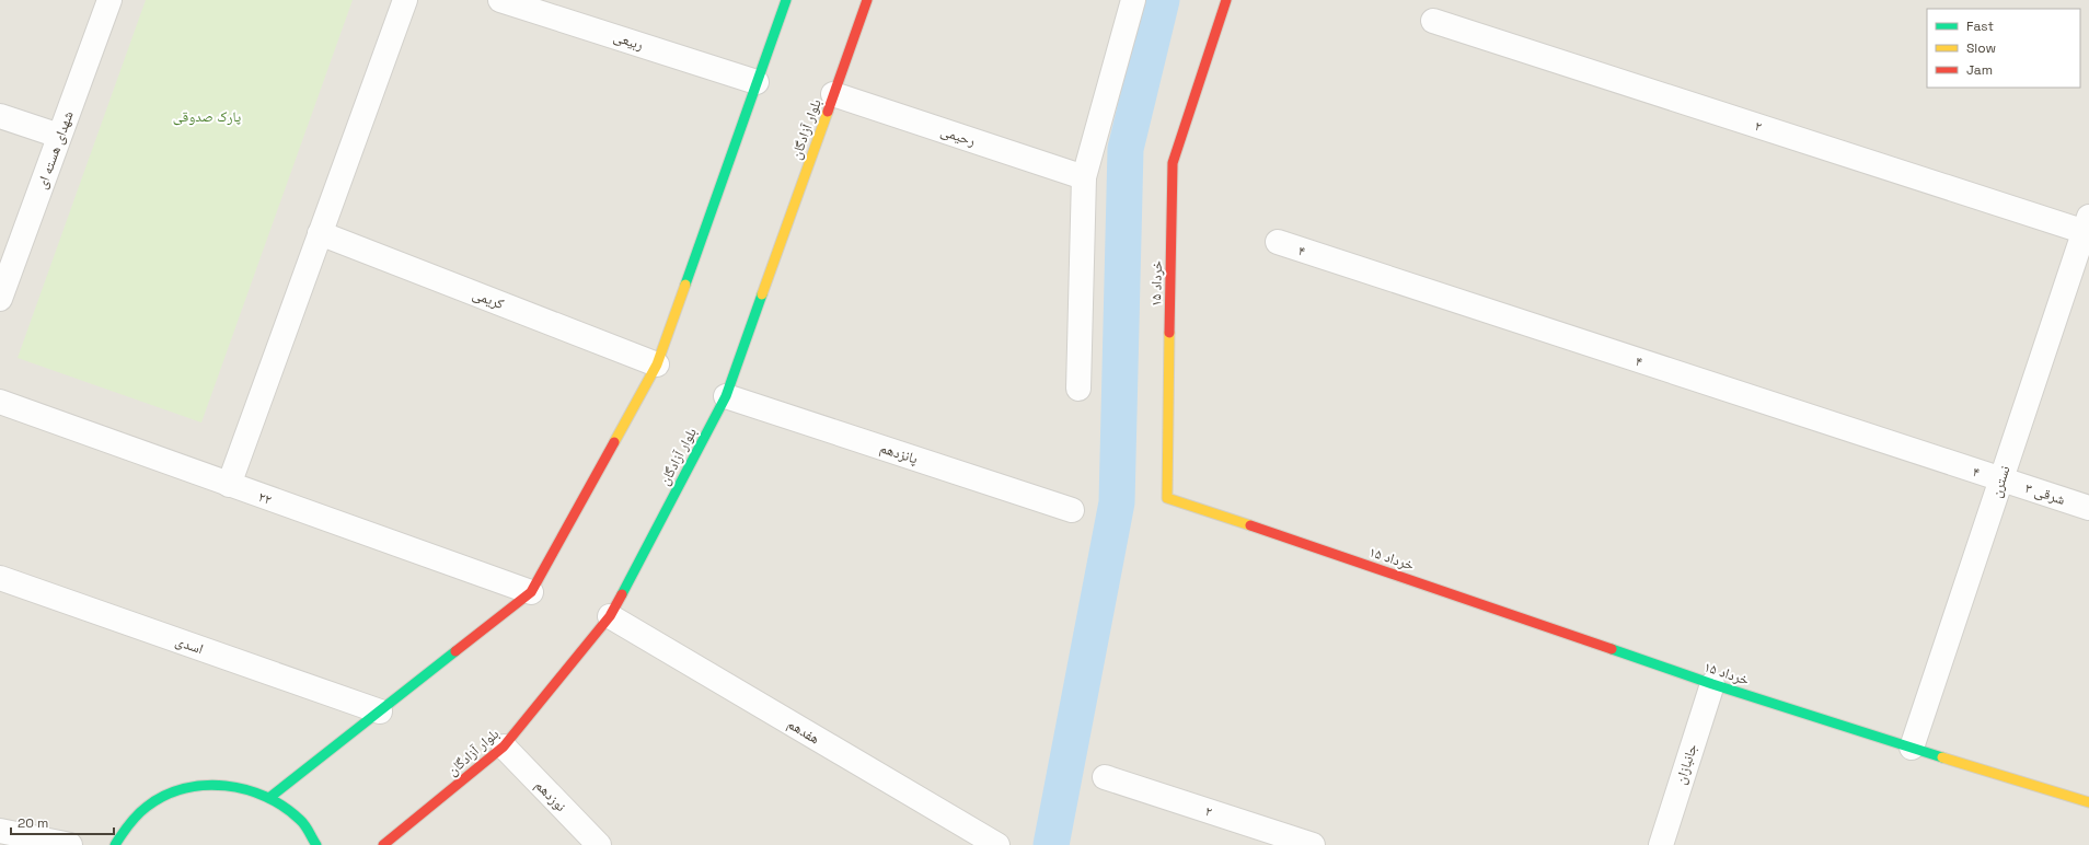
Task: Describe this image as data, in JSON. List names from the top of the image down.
{
  "streets": {
    "main road": ["بلوار آزادگان", "۱۵ خرداد"],
    "street": [
      "ربیعی",
      "۲",
      "رحیمی",
      "شهدای هسته ای",
      "۴",
      "کریمی",
      "پانزدهم",
      "نسترن",
      "۳ شرقی",
      "۲۲",
      "اسدی",
      "هفدهم",
      "جانبازان",
      "نوزدهم"
    ]
  },
  "crossings": [
    ["۲", "نسترن"],
    ["بلوار آزادگان", "رحیمی"],
    ["بلوار آزادگان", "پانزدهم"],
    ["بلوار آزادگان", "هفدهم"],
    ["بلوار آزادگان", "نوزدهم"],
    ["۴", "نسترن"],
    ["۴", "۳ شرقی"],
    ["۱۵ خرداد", "نسترن"],
    ["۱۵ خرداد", "جانبازان"],
    ["نسترن", "۳ شرقی"]
  ],
  "parks": ["پارک صدوقی"],
  "legend": ["Fast", "Slow", "Jam"],
  "scale_bar": "20 m"
}
